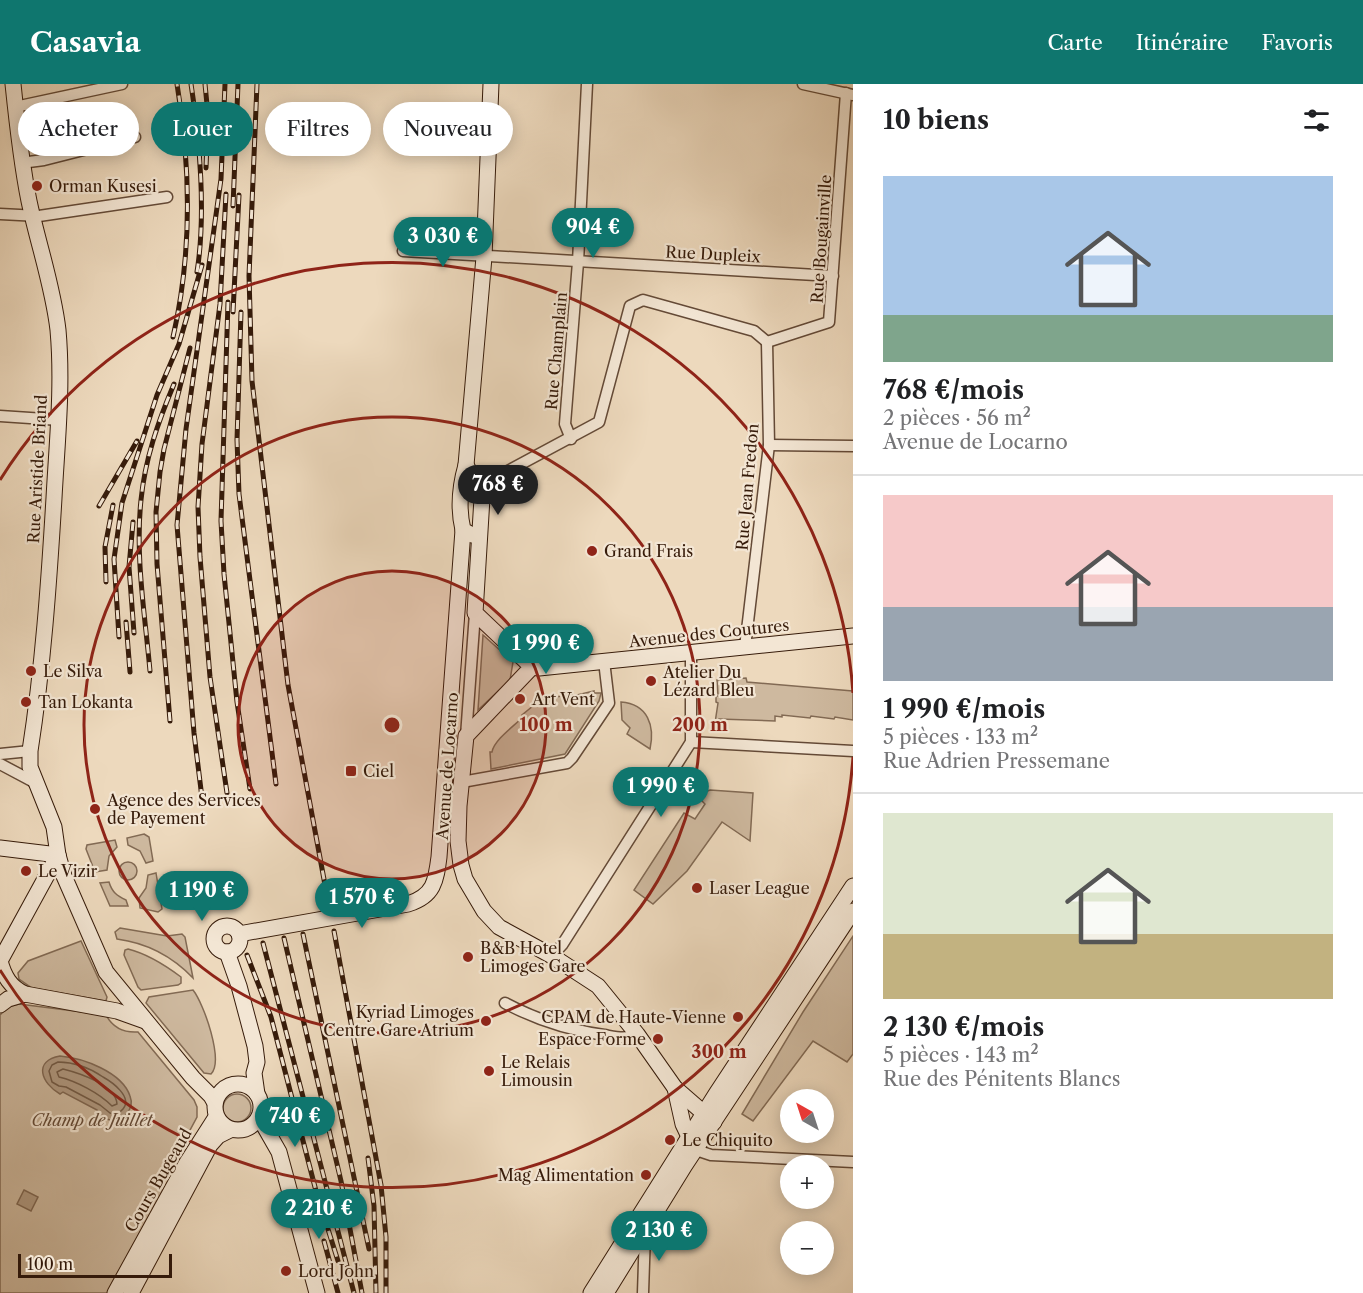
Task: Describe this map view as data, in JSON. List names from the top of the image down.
{
  "streets": {
    "street": [
      "Rue Bougainville",
      "Rue Dupleix",
      "Rue Champlain",
      "Rue Aristide Briand",
      "Rue Jean Fredon",
      "Avenue des Coutures",
      "Avenue de Locarno",
      "Cours Bugeaud"
    ]
  },
  "crossings": [
    ["Rue Bougainville", "Rue Dupleix"],
    ["Rue Bougainville", "Rue Jean Fredon"],
    ["Rue Dupleix", "Rue Champlain"],
    ["Rue Jean Fredon", "Avenue des Coutures"]
  ],
  "parks": ["Champ de Juillet"],
  "places": {
    "other": [
      "Orman Kusesi",
      "Grand Frais",
      "Le Silva",
      "Atelier Du Lézard Bleu",
      "Art Vent",
      "Tan Lokanta",
      "Agence des Services de Payement",
      "Le Vizir",
      "Laser League",
      "B&B Hotel Limoges Gare",
      "CPAM de Haute-Vienne",
      "Kyriad Limoges Centre Gare Atrium",
      "Espace Forme",
      "Le Relais Limousin",
      "Le Chiquito",
      "Mag Alimentation",
      "Lord John"
    ],
    "transit": ["Ciel"]
  },
  "scale_bar": "100 m",
  "north": "top left",
  "page": {
    "header": "Casavia",
    "nav": ["Carte", "Itinéraire", "Favoris"],
    "heading": "10 biens",
    "chip": [
      "Acheter",
      "Louer",
      "Filtres",
      "Nouveau"
    ],
    "list": [
      {
        "name": "768 €/mois",
        "note": "2 pièces · 56 m² · Avenue de Locarno"
      },
      {
        "name": "1 990 €/mois",
        "note": "5 pièces · 133 m² · Rue Adrien Pressemane"
      },
      {
        "name": "2 130 €/mois",
        "note": "5 pièces · 143 m² · Rue des Pénitents Blancs"
      }
    ],
    "price": [
      "904 €",
      "3 030 €",
      "768 €",
      "1 990 €",
      "1 990 €",
      "1 190 €",
      "1 570 €",
      "740 €",
      "2 210 €",
      "2 130 €"
    ],
    "map_buttons": ["+", "−"],
    "scale": "100 m"
  },
  "rings": ["100 m", "200 m", "300 m"]
}
